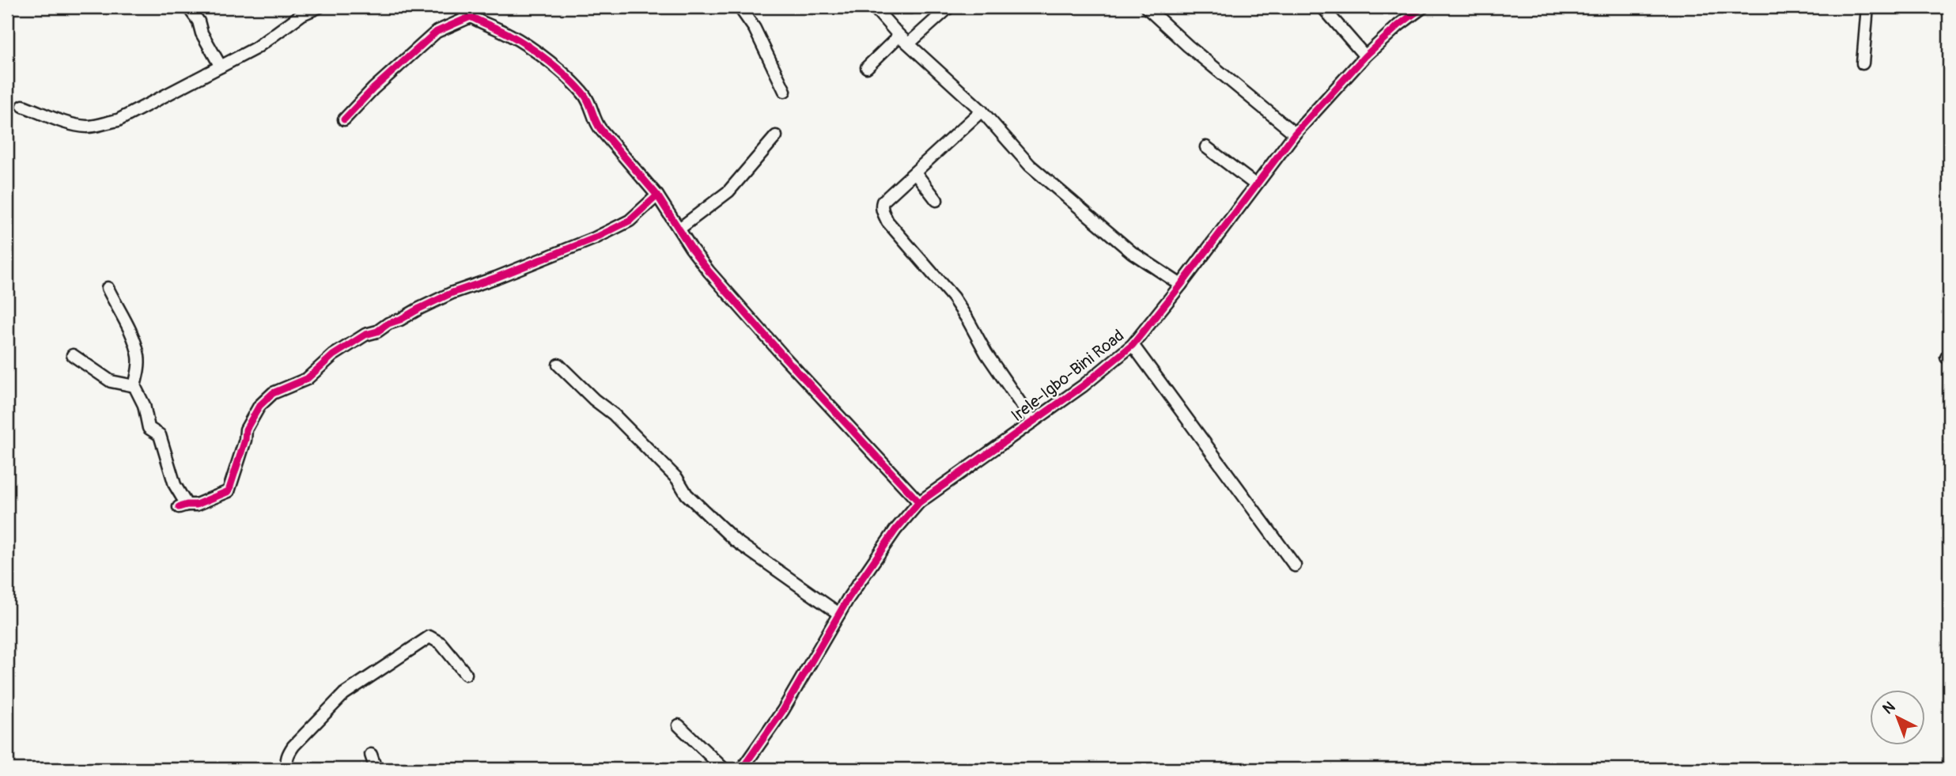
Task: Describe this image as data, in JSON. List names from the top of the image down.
{
  "streets": {
    "street": ["Irele-Igbo-Bini Road"]
  },
  "north": "top left"
}
